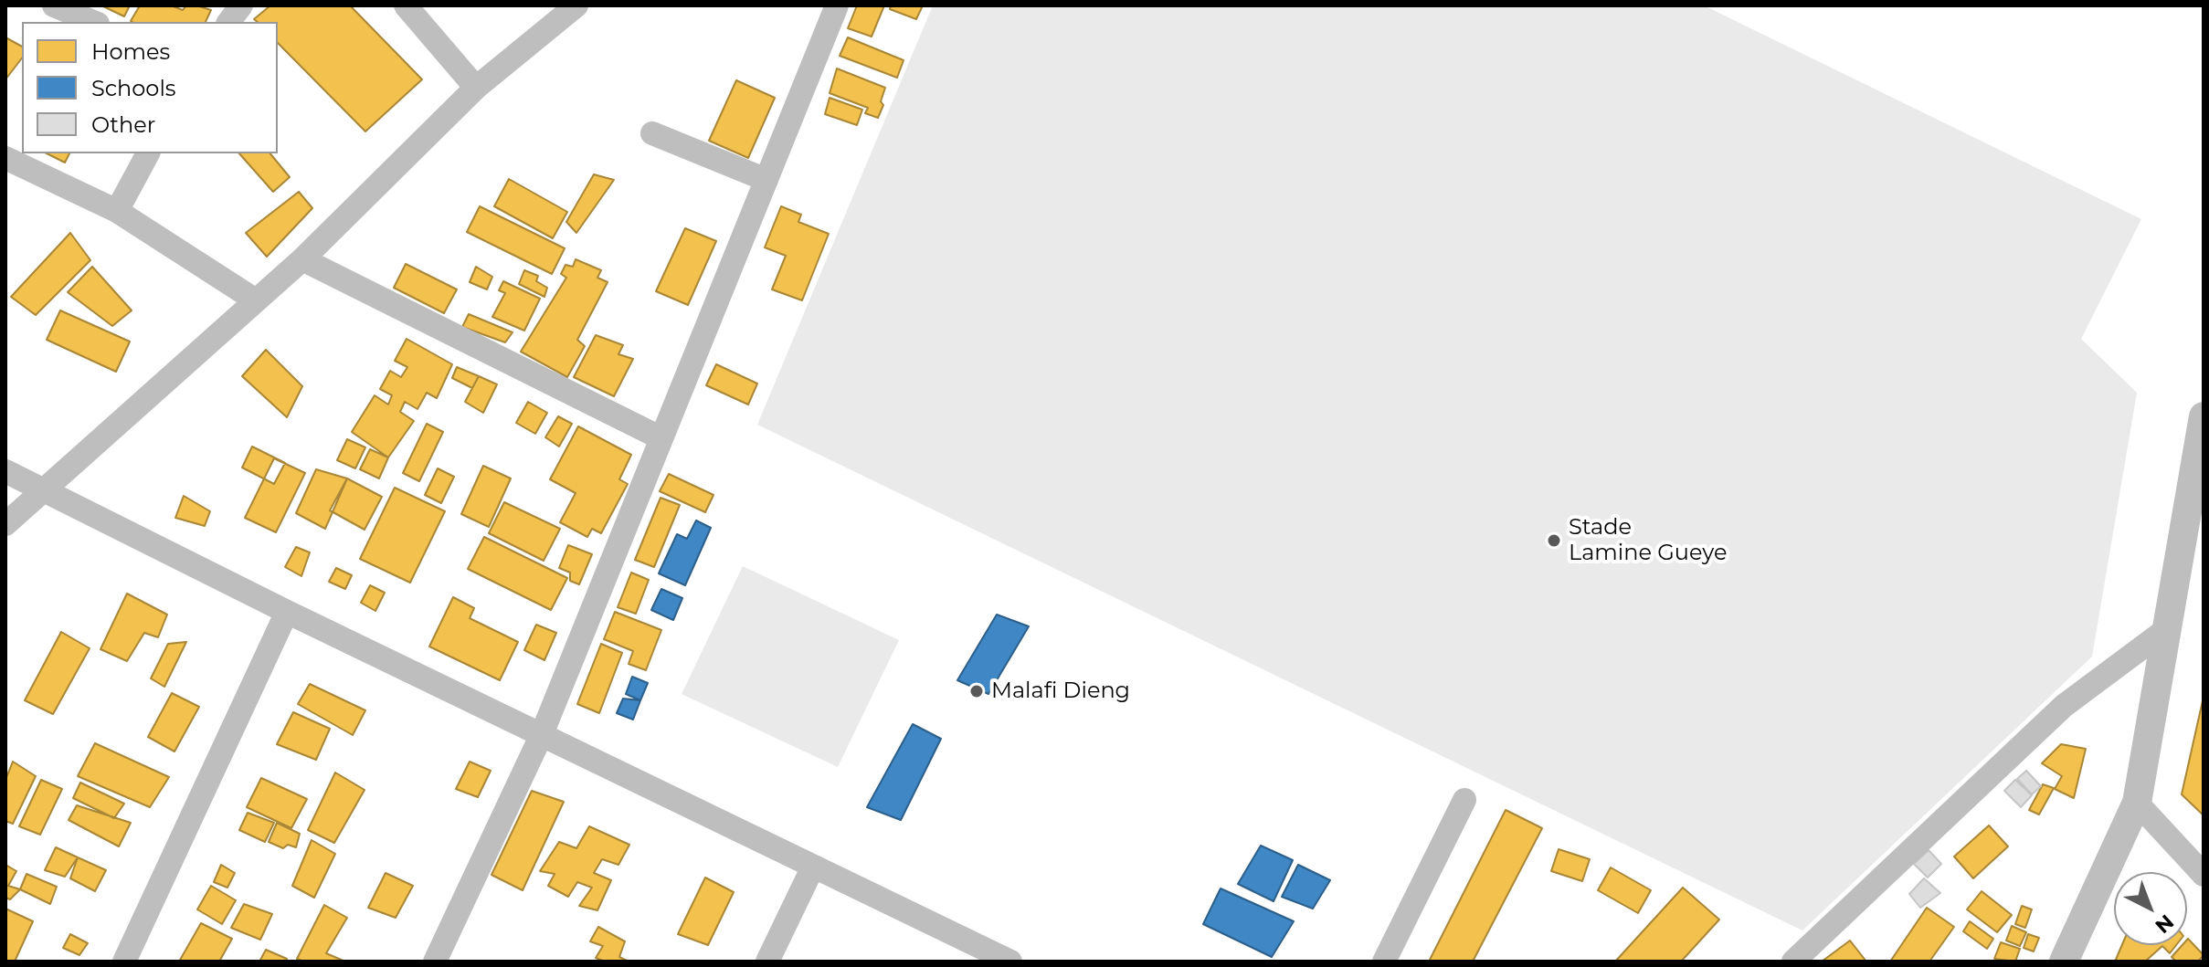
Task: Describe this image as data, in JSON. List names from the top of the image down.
{
  "places": ["Stade Lamine Gueye", "Malafi Dieng"],
  "legend": ["Homes", "Schools", "Other"],
  "north": "bottom right"
}
